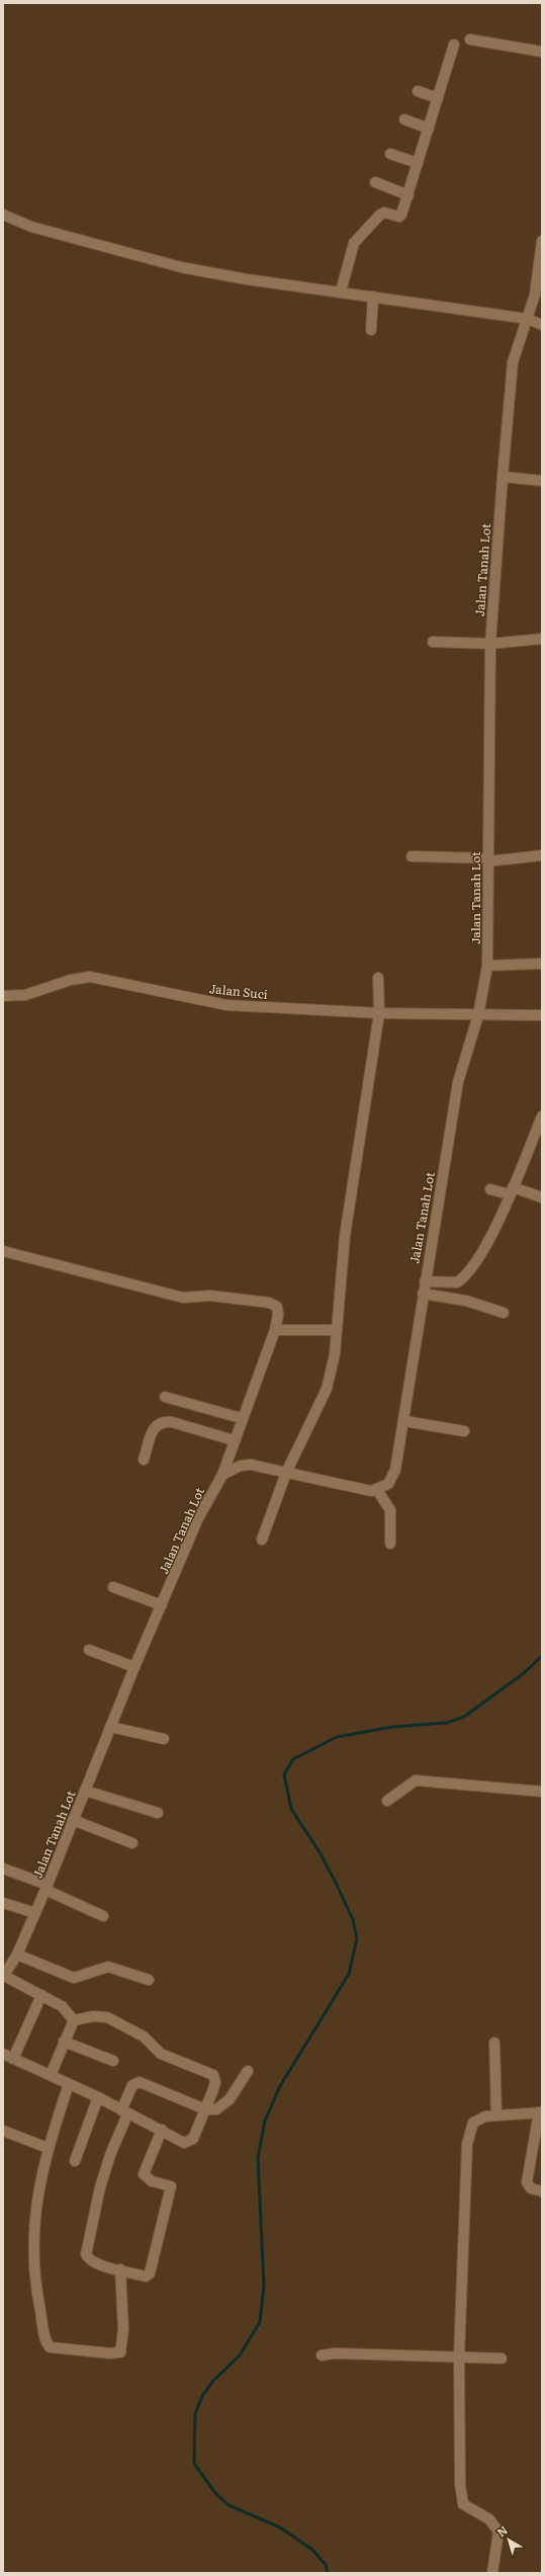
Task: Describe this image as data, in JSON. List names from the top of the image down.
{
  "streets": {
    "street": ["Jalan Tanah Lot", "Jalan Suci"]
  },
  "crossings": [
    ["Jalan Tanah Lot", "Jalan Suci"]
  ],
  "north": "top left"
}
